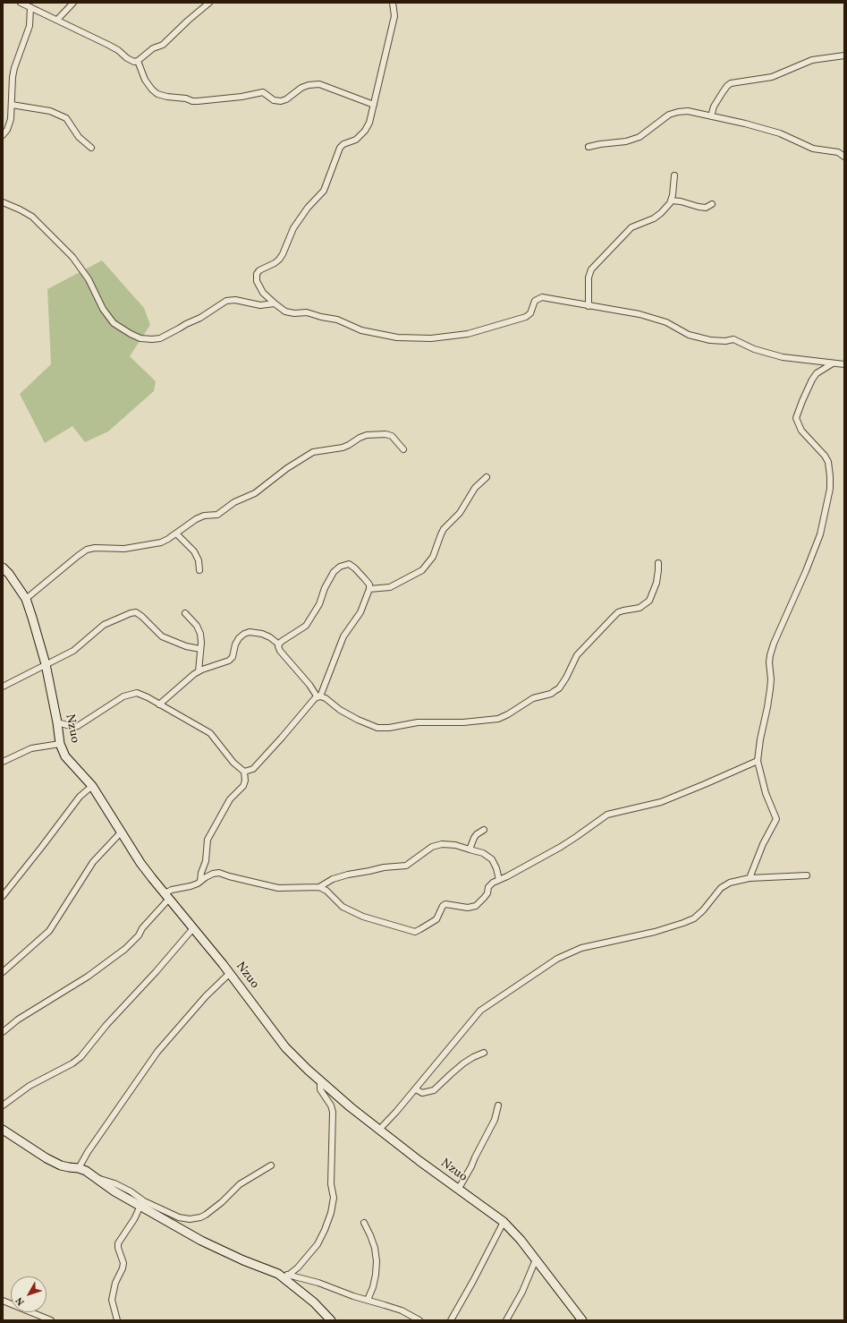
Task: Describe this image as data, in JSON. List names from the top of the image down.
{
  "streets": {
    "street": ["Nzuo"]
  },
  "north": "bottom left"
}
